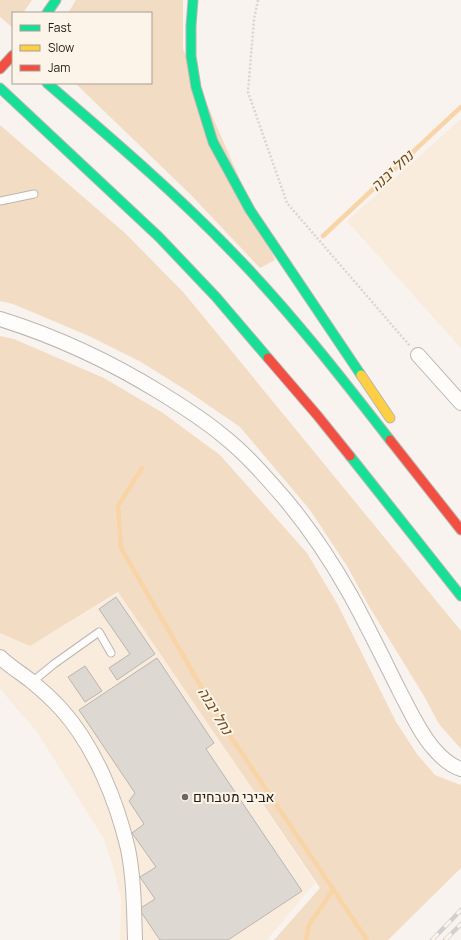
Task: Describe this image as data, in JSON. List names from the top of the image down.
{
  "water": ["נחל יבנה"],
  "places": ["אביבי מטבחים"],
  "legend": ["Fast", "Slow", "Jam"]
}
